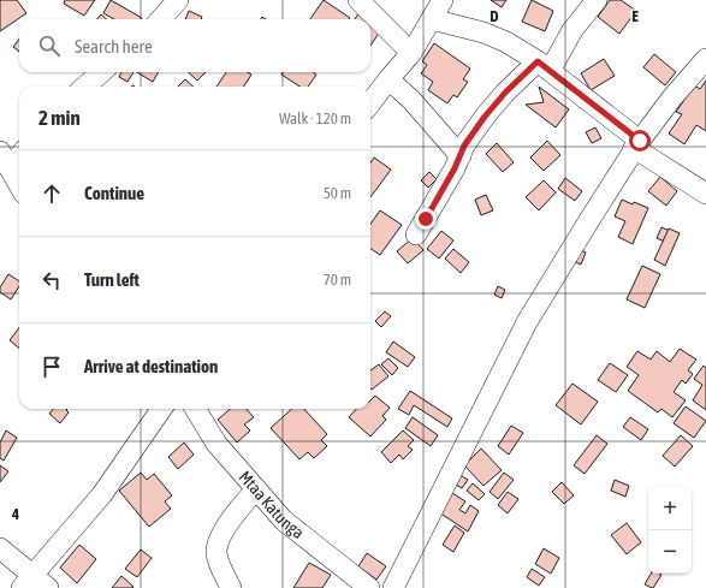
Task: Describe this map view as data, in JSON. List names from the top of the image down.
{
  "streets": {
    "street": ["Mtaa Katunga"]
  },
  "page": {
    "search": "Search here",
    "heading": ["2 min", "Walk · 120 m"],
    "list": [
      ["Continue", "50 m"],
      ["Turn left", "70 m"],
      "Arrive at destination"
    ],
    "map_buttons": ["+", "−"]
  },
  "grid": {
    "columns": ["D", "E"],
    "rows": ["4"]
  }
}
